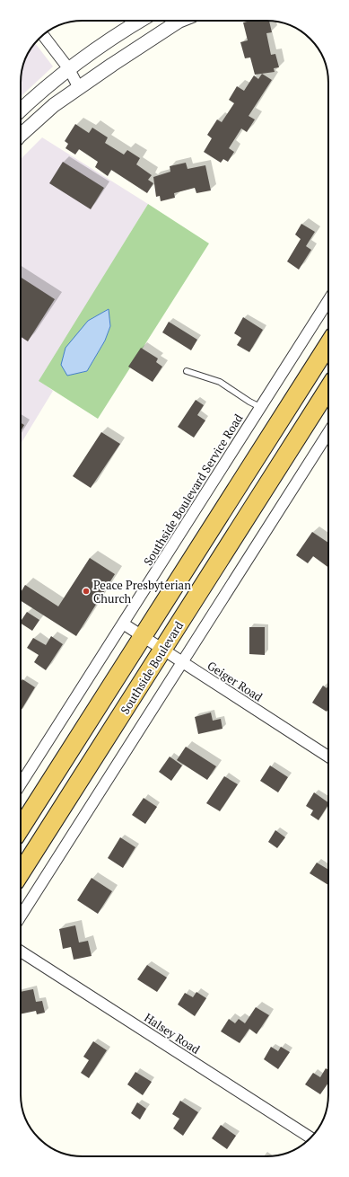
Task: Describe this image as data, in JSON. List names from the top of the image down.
{
  "streets": {
    "highway": ["Southside Boulevard"],
    "street": ["Southside Boulevard Service Road", "Geiger Road", "Halsey Road"]
  },
  "crossings": [
    ["Southside Boulevard Service Road", "Geiger Road"],
    ["Southside Boulevard", "Geiger Road"]
  ],
  "places": ["Peace Presbyterian Church"]
}
